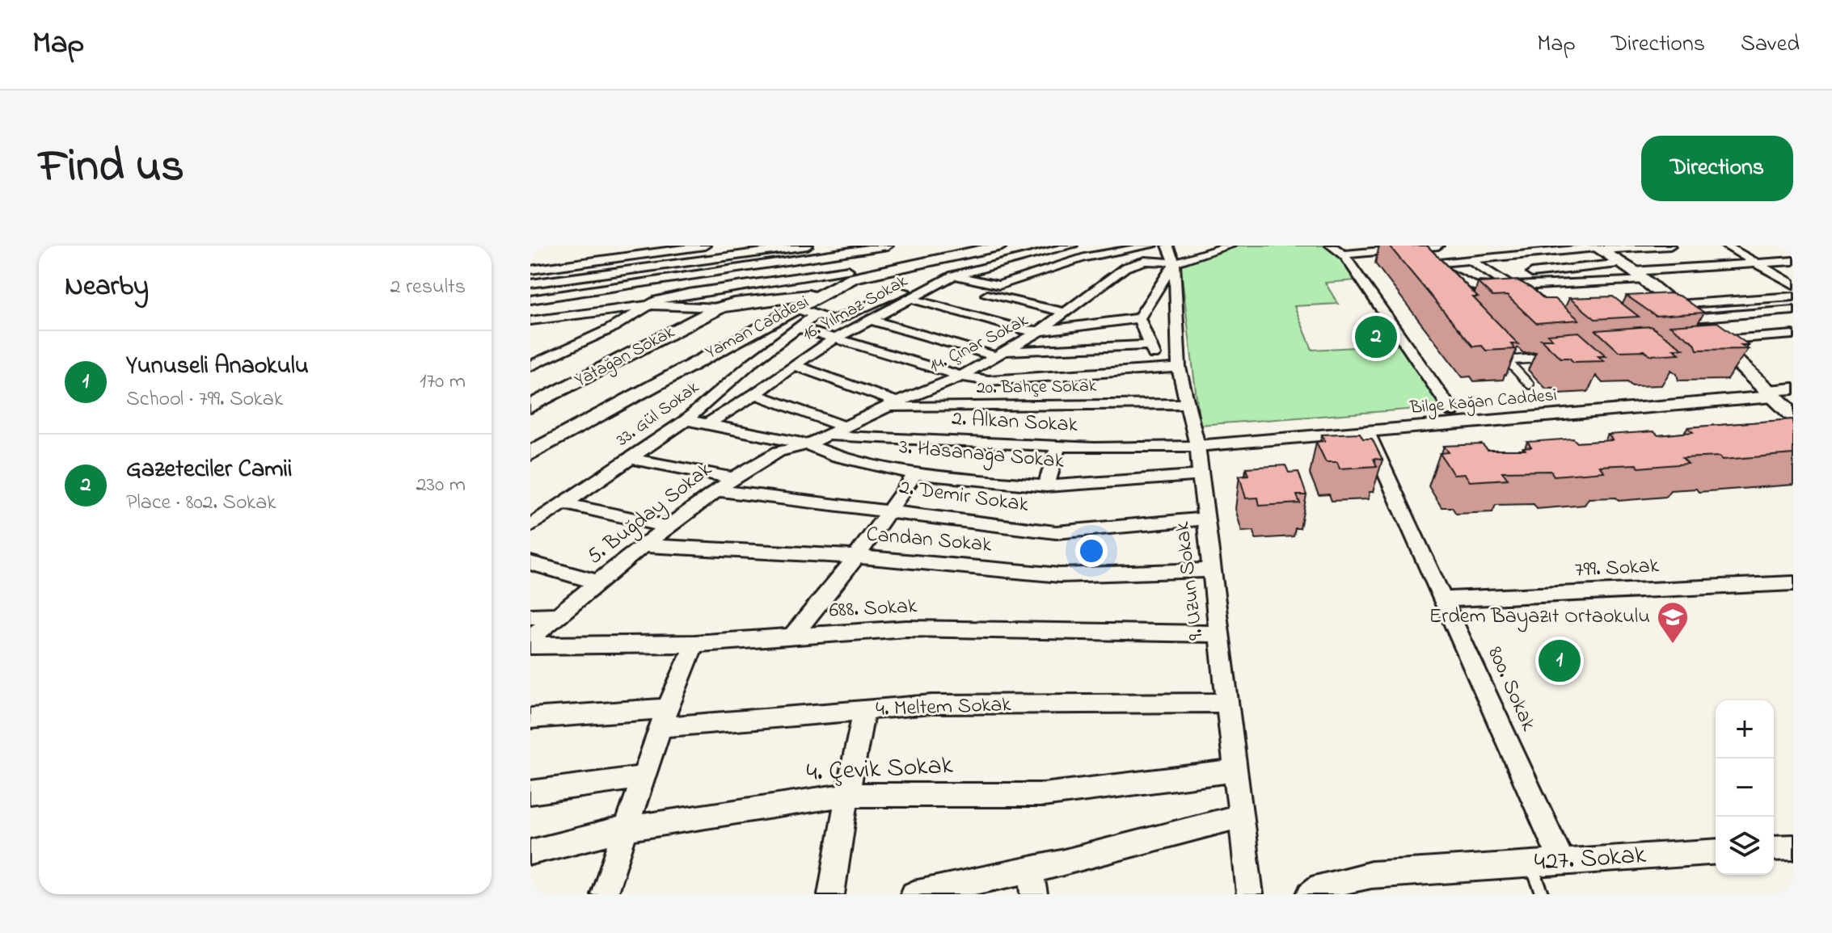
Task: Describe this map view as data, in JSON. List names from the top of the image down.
{
  "streets": {
    "main road": ["Yaman Caddesi", "Yatağan Sokak"],
    "street": [
      "16. Yılmaz Sokak",
      "14. Çınar Sokak",
      "20. Bahçe Sokak",
      "Bilge Kağan Caddesi",
      "33. Gül Sokak",
      "2. Alkan Sokak",
      "3. Hasanağa Sokak",
      "2. Demir Sokak",
      "5. Buğday Sokak",
      "Candan Sokak",
      "799. Sokak",
      "9. Uzun Sokak",
      "688. Sokak",
      "800. Sokak",
      "4. Meltem Sokak",
      "4. Çevik Sokak",
      "427. Sokak"
    ]
  },
  "crossings": [
    ["16. Yılmaz Sokak", "20. Bahçe Sokak"],
    ["16. Yılmaz Sokak", "3. Hasanağa Sokak"],
    ["Yaman Caddesi", "Yatağan Sokak"],
    ["14. Çınar Sokak", "20. Bahçe Sokak"],
    ["14. Çınar Sokak", "2. Alkan Sokak"],
    ["14. Çınar Sokak", "3. Hasanağa Sokak"],
    ["14. Çınar Sokak", "5. Buğday Sokak"],
    ["20. Bahçe Sokak", "9. Uzun Sokak"],
    ["Bilge Kağan Caddesi", "2. Alkan Sokak"],
    ["Bilge Kağan Caddesi", "9. Uzun Sokak"],
    ["Bilge Kağan Caddesi", "800. Sokak"],
    ["33. Gül Sokak", "3. Hasanağa Sokak"],
    ["2. Alkan Sokak", "9. Uzun Sokak"],
    ["3. Hasanağa Sokak", "5. Buğday Sokak"],
    ["3. Hasanağa Sokak", "9. Uzun Sokak"],
    ["2. Demir Sokak", "5. Buğday Sokak"],
    ["2. Demir Sokak", "9. Uzun Sokak"],
    ["5. Buğday Sokak", "Candan Sokak"],
    ["Candan Sokak", "9. Uzun Sokak"],
    ["799. Sokak", "800. Sokak"],
    ["9. Uzun Sokak", "688. Sokak"],
    ["9. Uzun Sokak", "4. Meltem Sokak"],
    ["9. Uzun Sokak", "4. Çevik Sokak"],
    ["800. Sokak", "427. Sokak"]
  ],
  "places": {
    "school or university": ["Erdem Bayazıt Ortaokulu"]
  },
  "page": {
    "header": "Map",
    "nav": ["Map", "Directions", "Saved"],
    "title": "Find us",
    "buttons": "Directions",
    "heading": ["Nearby", "2 results"],
    "pins": ["2", "1"],
    "list": [
      {
        "mark": "1",
        "name": "Yunuseli Anaokulu",
        "note": "School · 799. Sokak",
        "value": "170 m"
      },
      {
        "mark": "2",
        "name": "Gazeteciler Camii",
        "note": "Place · 802. Sokak",
        "value": "230 m"
      }
    ],
    "map_buttons": ["+", "−"]
  }
}
